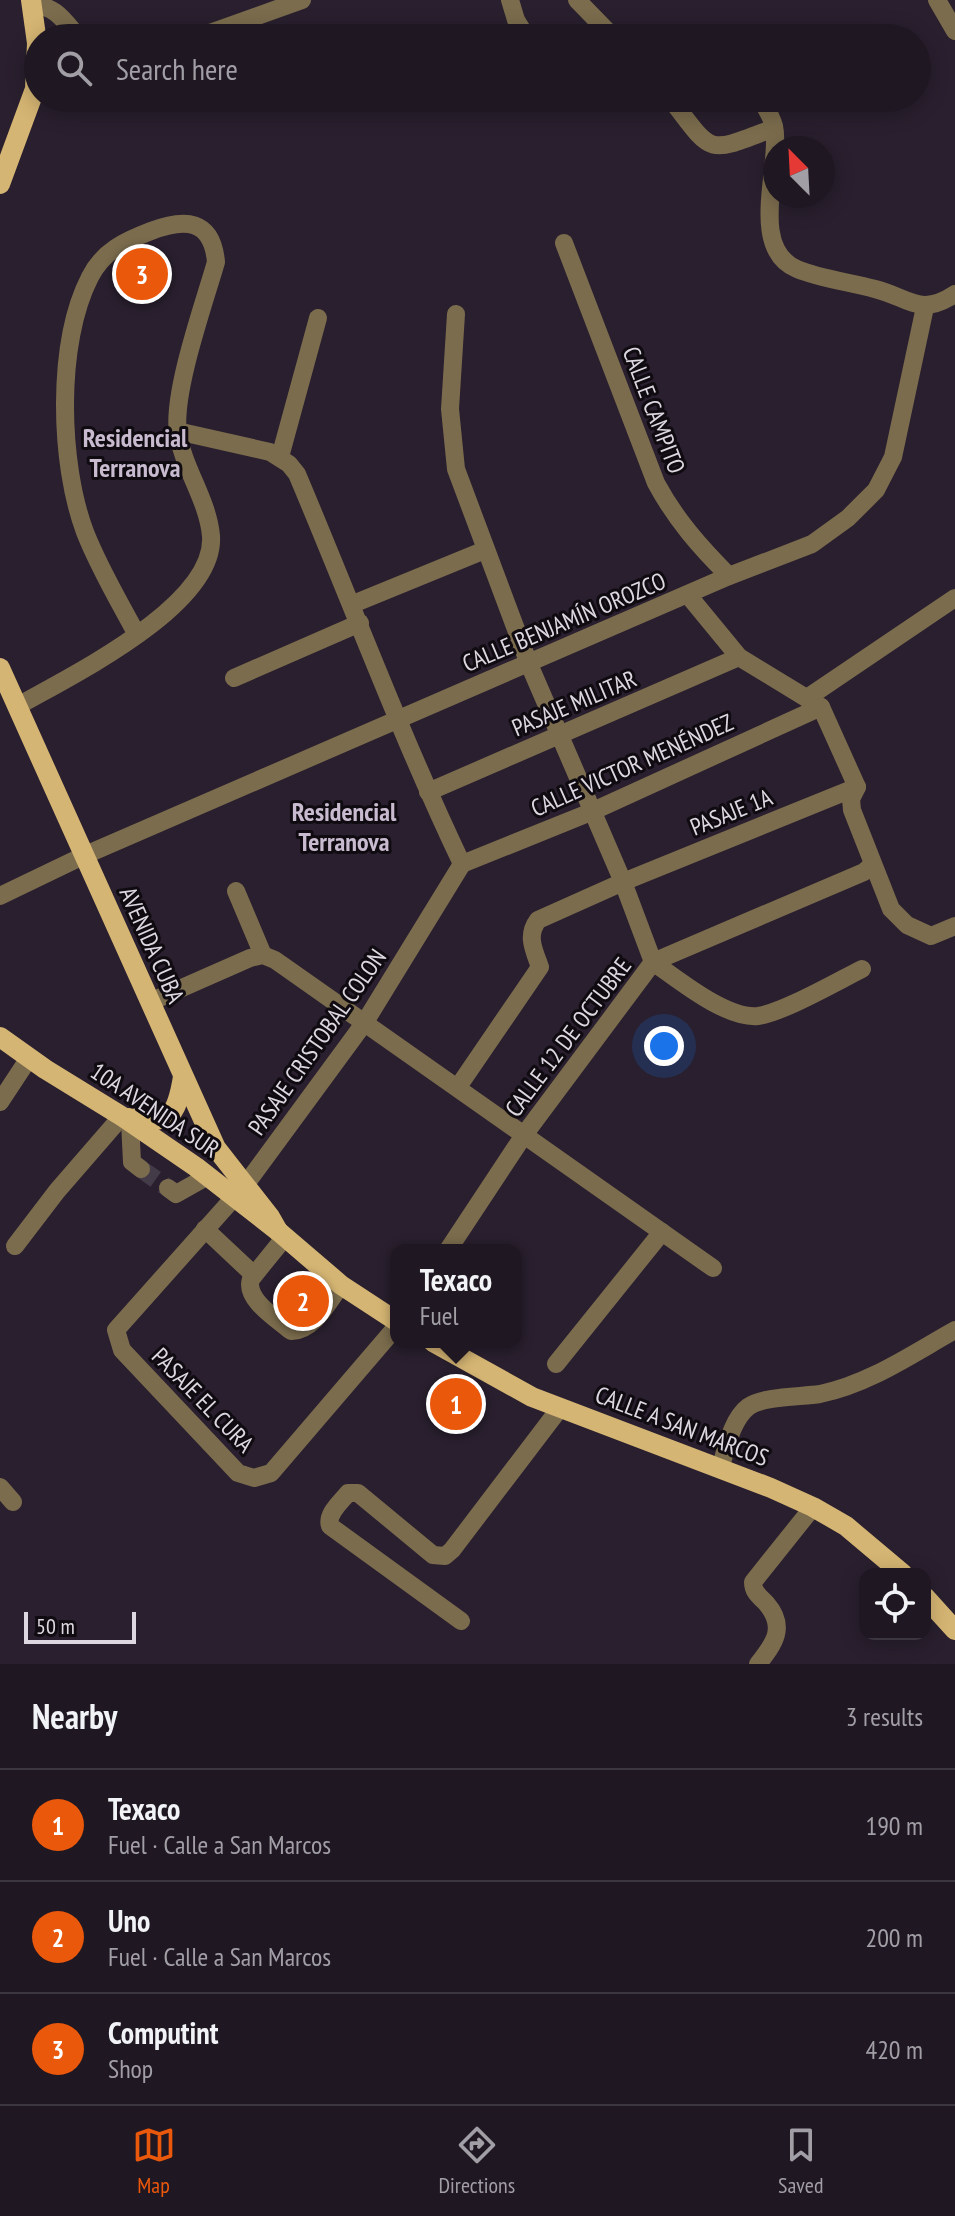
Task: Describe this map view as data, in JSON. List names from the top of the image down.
{
  "streets": {
    "main road": ["AVENIDA CUBA", "10A AVENIDA SUR", "CALLE A SAN MARCOS"],
    "street": [
      "CALLE CAMPITO",
      "CALLE BENJAMÍN OROZCO",
      "PASAJE MILITAR",
      "CALLE VICTOR MENÉNDEZ",
      "PASAJE 1A",
      "CALLE 12 DE OCTUBRE",
      "PASAJE CRISTOBAL COLON",
      "PASAJE EL CURA"
    ]
  },
  "crossings": [
    ["CALLE CAMPITO", "CALLE BENJAMÍN OROZCO"],
    ["CALLE BENJAMÍN OROZCO", "AVENIDA CUBA"],
    ["CALLE BENJAMÍN OROZCO", "CALLE 12 DE OCTUBRE"],
    ["PASAJE MILITAR", "CALLE 12 DE OCTUBRE"],
    ["CALLE VICTOR MENÉNDEZ", "CALLE 12 DE OCTUBRE"],
    ["CALLE VICTOR MENÉNDEZ", "PASAJE CRISTOBAL COLON"],
    ["PASAJE 1A", "CALLE 12 DE OCTUBRE"],
    ["AVENIDA CUBA", "PASAJE CRISTOBAL COLON"],
    ["AVENIDA CUBA", "10A AVENIDA SUR"],
    ["PASAJE CRISTOBAL COLON", "10A AVENIDA SUR"],
    ["PASAJE CRISTOBAL COLON", "PASAJE EL CURA"]
  ],
  "districts": ["Residencial Terranova", "Residencial Terranova"],
  "scale_bar": "50 m",
  "north": "top left",
  "page": {
    "search": "Search here",
    "pins": ["3", "2", "1"],
    "popup": ["Texaco", "Fuel"],
    "scale": "50 m",
    "heading": ["Nearby", "3 results"],
    "list": [
      {
        "mark": "1",
        "name": "Texaco",
        "note": "Fuel · Calle a San Marcos",
        "value": "190 m"
      },
      {
        "mark": "2",
        "name": "Uno",
        "note": "Fuel · Calle a San Marcos",
        "value": "200 m"
      },
      {
        "mark": "3",
        "name": "Computint",
        "note": "Shop",
        "value": "420 m"
      }
    ],
    "nav": ["Map", "Directions", "Saved"]
  }
}
